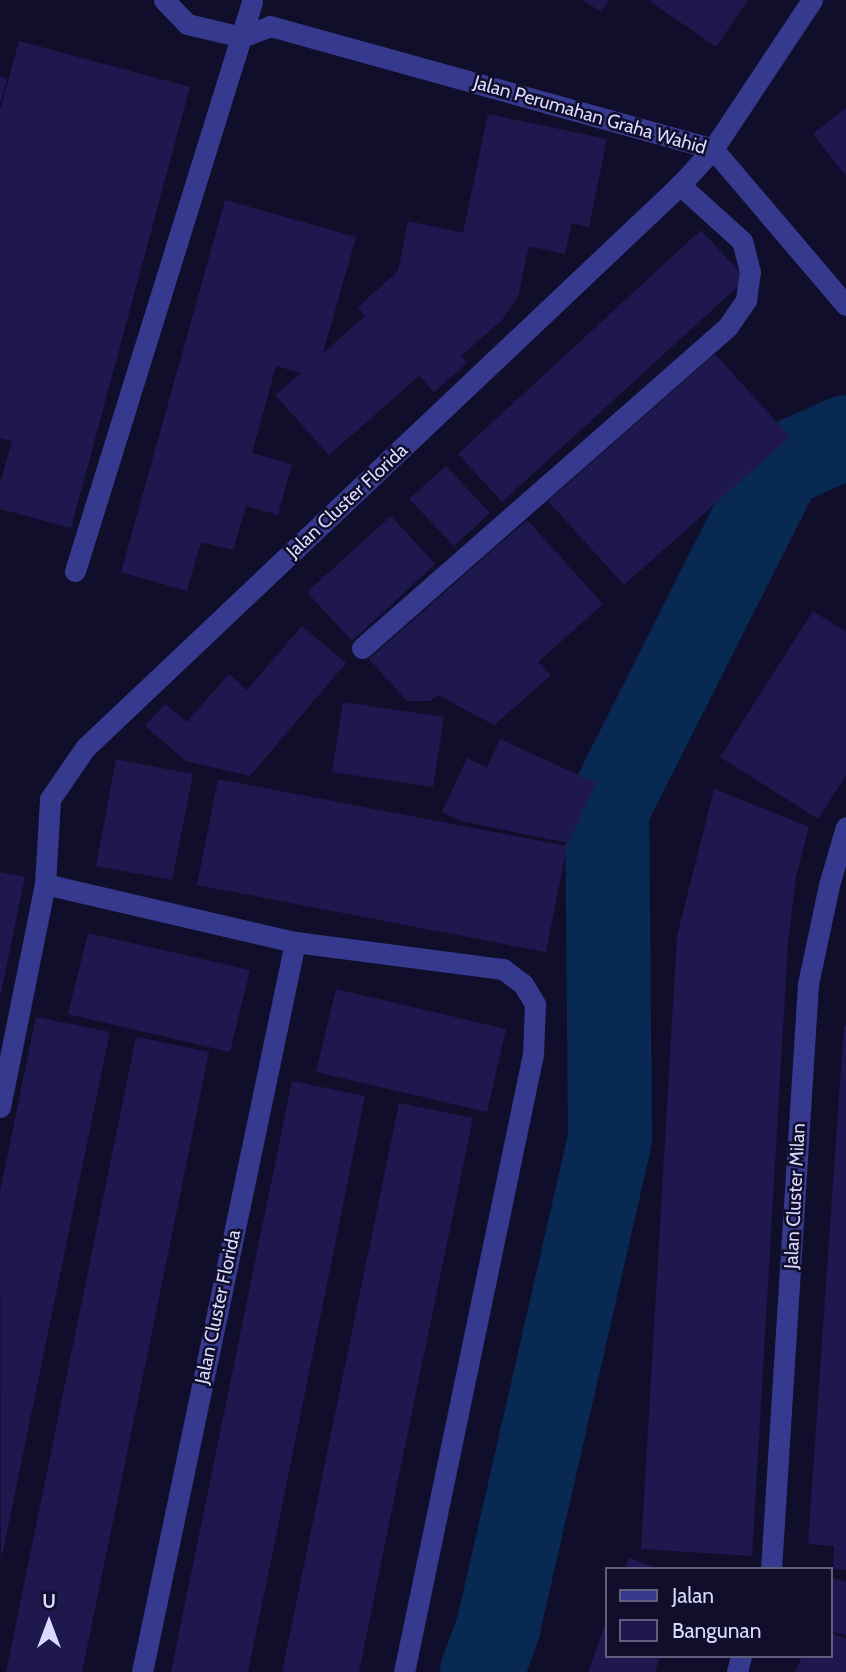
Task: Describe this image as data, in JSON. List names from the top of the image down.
{
  "streets": {
    "street": ["Jalan Perumahan Graha Wahid", "Jalan Cluster Florida", "Jalan Cluster Milan"]
  },
  "crossings": [
    ["Jalan Perumahan Graha Wahid", "Jalan Cluster Florida"]
  ],
  "legend": ["Jalan", "Bangunan"],
  "north": "top"
}
